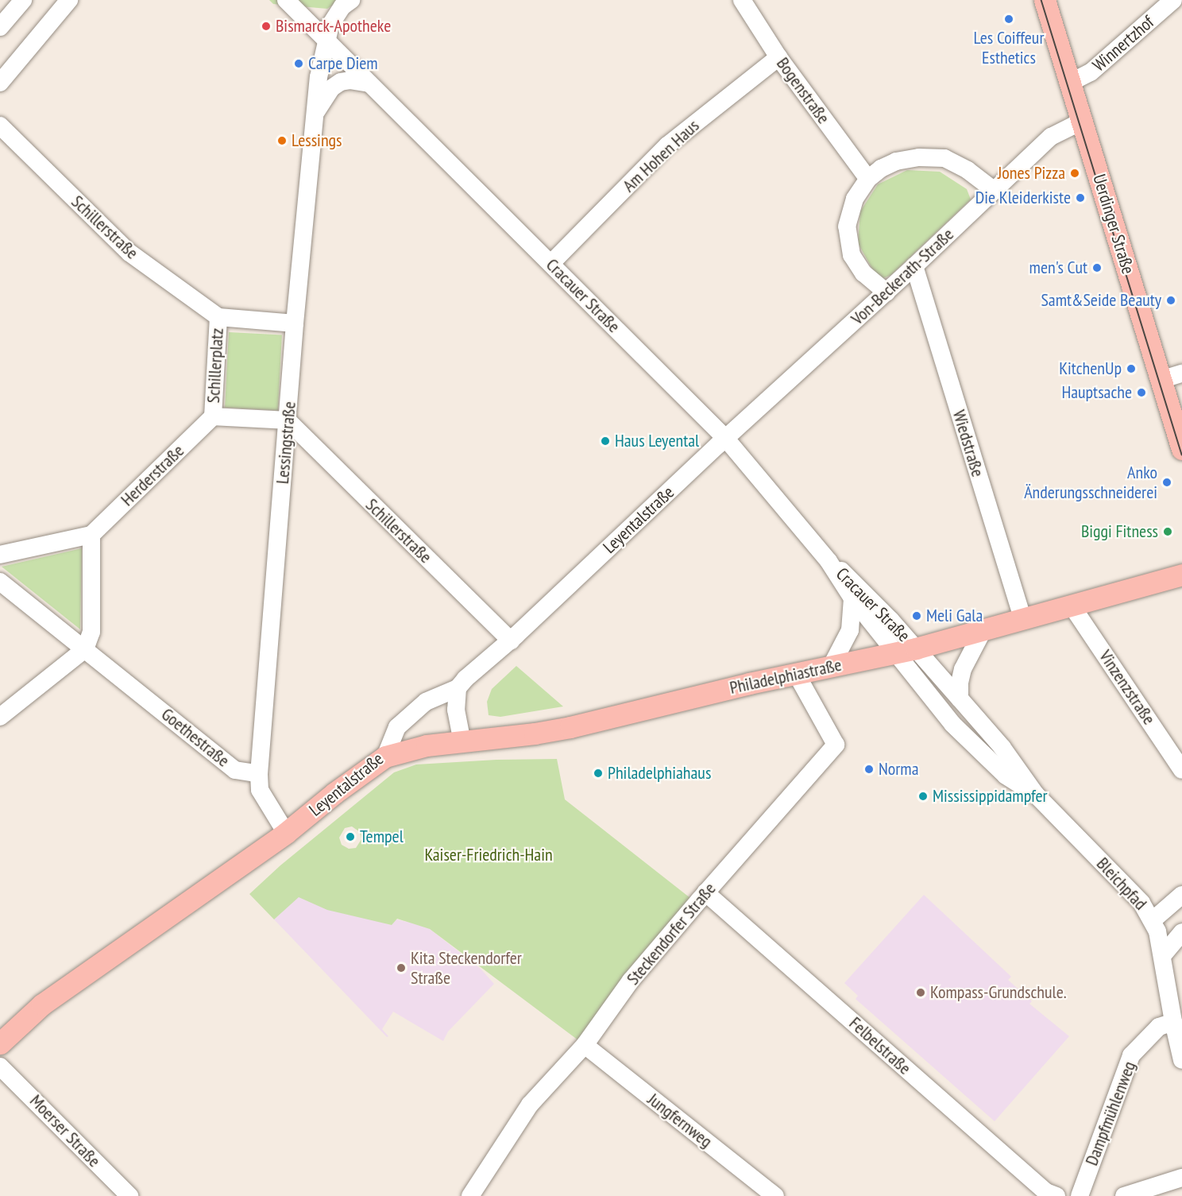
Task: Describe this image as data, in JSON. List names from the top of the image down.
{
  "streets": {
    "main road": ["Uerdinger Straße", "Leyentalstraße", "Philadelphiastraße"],
    "street": [
      "Winnertzhof",
      "Bogenstraße",
      "Am Hohen Haus",
      "Schillerstraße",
      "Von-Beckerath-Straße",
      "Cracauer Straße",
      "Schillerplatz",
      "Lessingstraße",
      "Wiedstraße",
      "Herderstraße",
      "Vinzenzstraße",
      "Goethestraße",
      "Bleichpfad",
      "Steckendorfer Straße",
      "Felbelstraße",
      "Dampfmühlenweg",
      "Jungfernweg",
      "Moerser Straße"
    ]
  },
  "crossings": [
    ["Winnertzhof", "Uerdinger Straße"],
    ["Bogenstraße", "Am Hohen Haus"],
    ["Am Hohen Haus", "Cracauer Straße"],
    ["Uerdinger Straße", "Von-Beckerath-Straße"],
    ["Schillerstraße", "Schillerplatz"],
    ["Schillerstraße", "Lessingstraße"],
    ["Schillerstraße", "Leyentalstraße"],
    ["Von-Beckerath-Straße", "Cracauer Straße"],
    ["Von-Beckerath-Straße", "Wiedstraße"],
    ["Von-Beckerath-Straße", "Leyentalstraße"],
    ["Cracauer Straße", "Lessingstraße"],
    ["Cracauer Straße", "Leyentalstraße"],
    ["Cracauer Straße", "Philadelphiastraße"],
    ["Cracauer Straße", "Bleichpfad"],
    ["Schillerplatz", "Lessingstraße"],
    ["Schillerplatz", "Herderstraße"],
    ["Lessingstraße", "Goethestraße"],
    ["Wiedstraße", "Philadelphiastraße"],
    ["Leyentalstraße", "Philadelphiastraße"],
    ["Philadelphiastraße", "Vinzenzstraße"],
    ["Philadelphiastraße", "Bleichpfad"],
    ["Philadelphiastraße", "Steckendorfer Straße"],
    ["Bleichpfad", "Dampfmühlenweg"],
    ["Steckendorfer Straße", "Felbelstraße"],
    ["Steckendorfer Straße", "Jungfernweg"]
  ],
  "parks": ["Kaiser-Friedrich-Hain"],
  "places": [
    "Les Coiffeur Esthetics",
    "Bismarck-Apotheke",
    "Carpe Diem",
    "Lessings",
    "Jones Pizza",
    "Die Kleiderkiste",
    "men's Cut",
    "Samt&Seide Beauty",
    "KitchenUp",
    "Hauptsache",
    "Haus Leyental",
    "Anko Änderungsschneiderei",
    "Biggi Fitness",
    "Meli Gala",
    "Norma",
    "Philadelphiahaus",
    "Mississippidampfer",
    "Tempel",
    "Kita Steckendorfer Straße",
    "Kompass-Grundschule."
  ]
}
